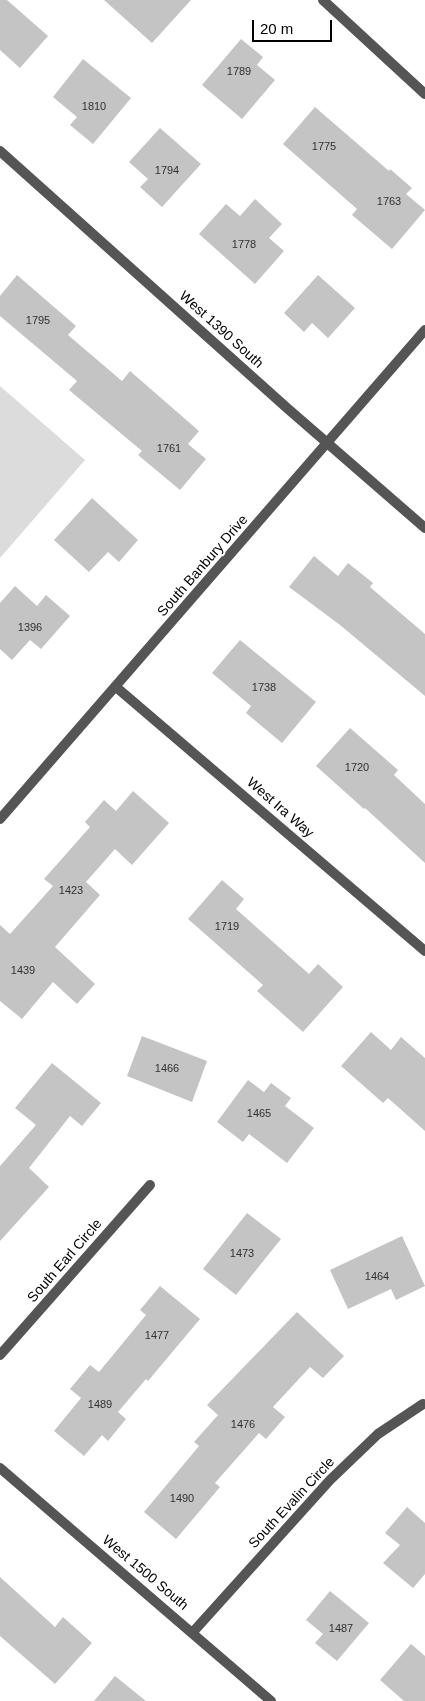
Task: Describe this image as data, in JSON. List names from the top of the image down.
{
  "streets": {
    "street": [
      "West 1390 South",
      "South Banbury Drive",
      "West Ira Way",
      "South Earl Circle",
      "South Evalin Circle",
      "West 1500 South"
    ]
  },
  "crossings": [
    ["West 1390 South", "South Banbury Drive"],
    ["South Banbury Drive", "West Ira Way"],
    ["South Evalin Circle", "West 1500 South"]
  ],
  "house_numbers": [
    "1789",
    "1810",
    "1775",
    "1794",
    "1763",
    "1778",
    "1795",
    "1761",
    "1396",
    "1738",
    "1720",
    "1423",
    "1719",
    "1439",
    "1466",
    "1465",
    "1473",
    "1464",
    "1477",
    "1489",
    "1476",
    "1490",
    "1487"
  ],
  "scale_bar": "20 m"
}
